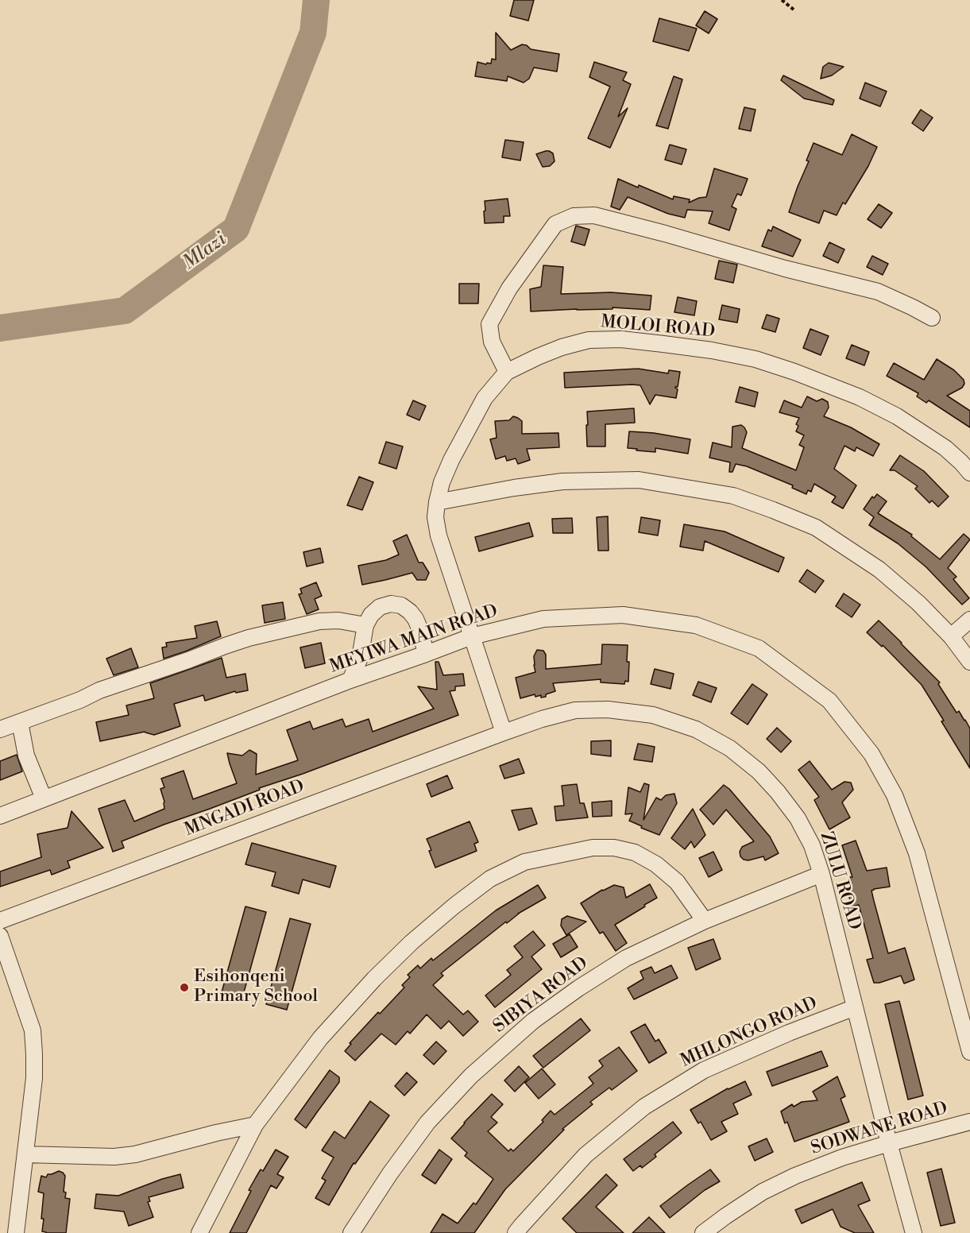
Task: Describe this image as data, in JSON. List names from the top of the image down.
{
  "streets": {
    "street": [
      "MOLOI ROAD",
      "MEYIWA MAIN ROAD",
      "MNGADI ROAD",
      "ZULU ROAD",
      "SIBIYA ROAD",
      "MHLONGO ROAD",
      "SODWANE ROAD"
    ]
  },
  "crossings": [
    ["MOLOI ROAD", "MEYIWA MAIN ROAD"],
    ["MOLOI ROAD", "MNGADI ROAD"],
    ["MOLOI ROAD", "ZULU ROAD"],
    ["MNGADI ROAD", "ZULU ROAD"],
    ["ZULU ROAD", "SIBIYA ROAD"],
    ["ZULU ROAD", "MHLONGO ROAD"],
    ["ZULU ROAD", "SODWANE ROAD"]
  ],
  "water": ["Mlazi"],
  "places": ["Esihonqeni Primary School"]
}
